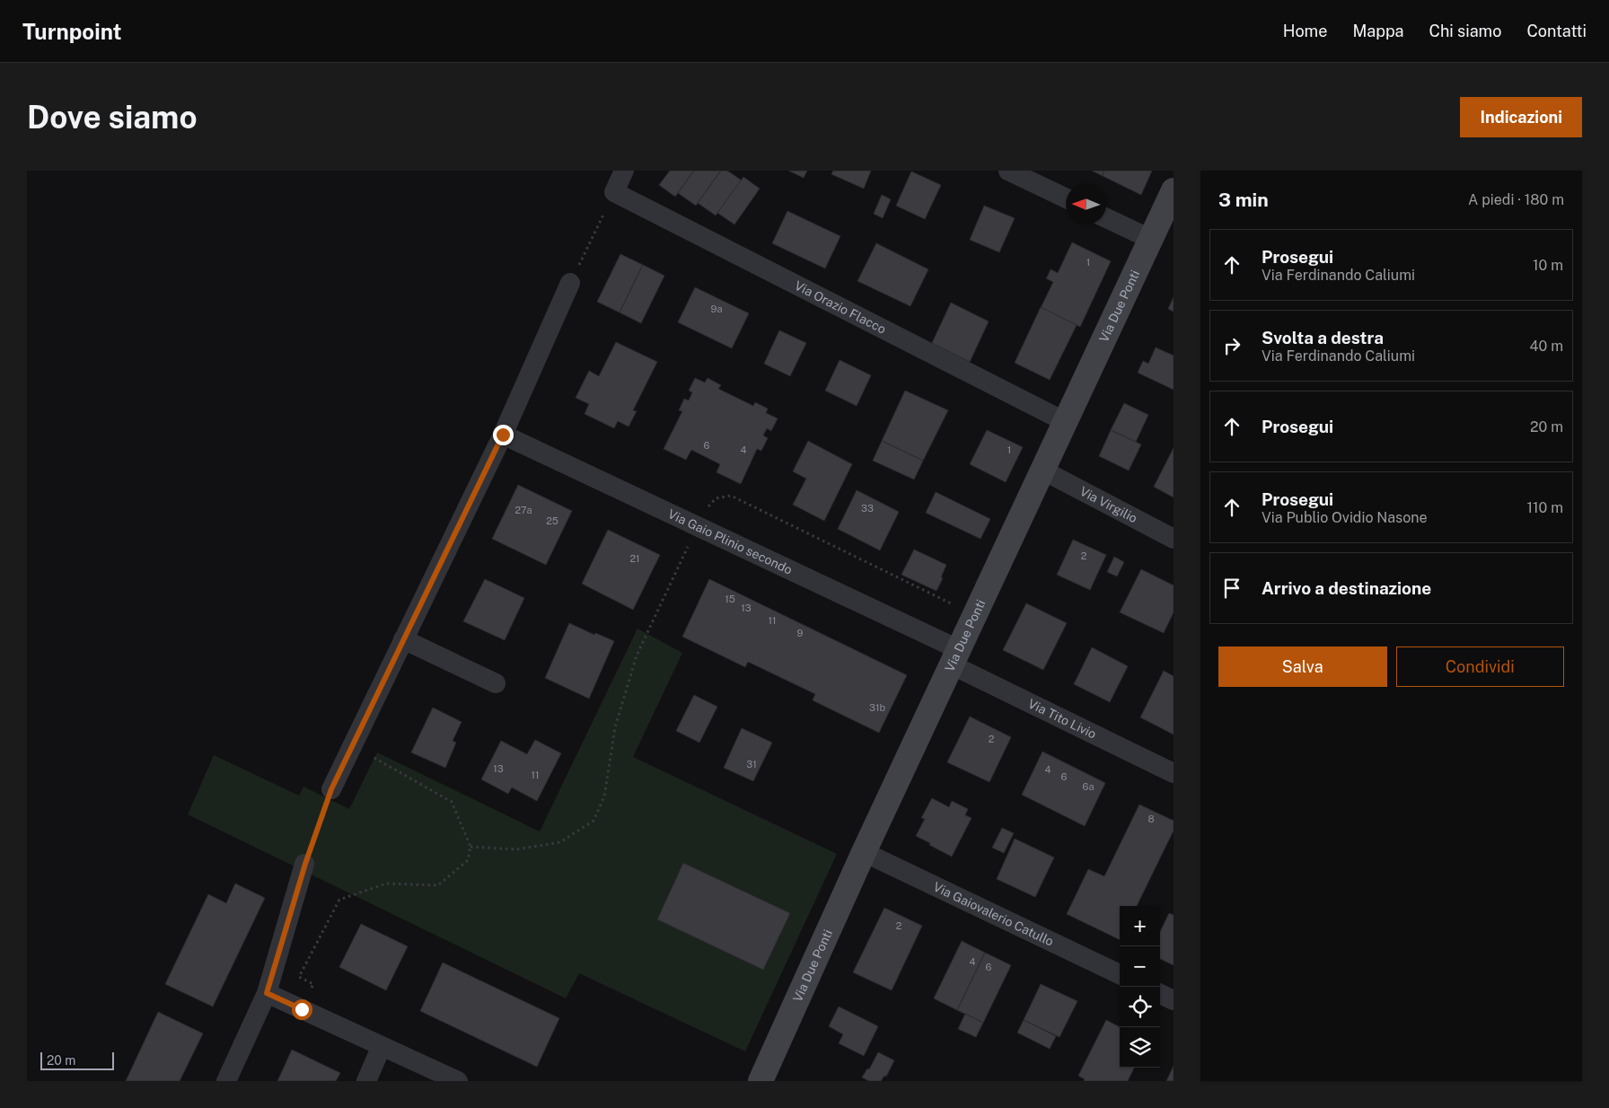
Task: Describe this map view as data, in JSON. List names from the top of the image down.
{
  "streets": {
    "street": [
      "Via Due Ponti",
      "Via Orazio Flacco",
      "Via Virgilio",
      "Via Gaio Plinio secondo",
      "Via Tito Livio",
      "Via Gaiovalerio Catullo"
    ]
  },
  "crossings": [
    ["Via Due Ponti", "Via Orazio Flacco"],
    ["Via Due Ponti", "Via Virgilio"],
    ["Via Due Ponti", "Via Gaio Plinio secondo"],
    ["Via Due Ponti", "Via Tito Livio"],
    ["Via Due Ponti", "Via Gaiovalerio Catullo"],
    ["Via Gaio Plinio secondo", "Via Tito Livio"]
  ],
  "house_numbers": [
    "1",
    "9a",
    "6",
    "4",
    "1",
    "33",
    "27a",
    "25",
    "2",
    "21",
    "15",
    "13",
    "11",
    "9",
    "31b",
    "2",
    "31",
    "13",
    "4",
    "11",
    "6",
    "6a",
    "8",
    "2",
    "4",
    "6"
  ],
  "scale_bar": "20 m",
  "north": "left",
  "page": {
    "header": "Turnpoint",
    "nav": [
      "Home",
      "Mappa",
      "Chi siamo",
      "Contatti"
    ],
    "buttons": [
      "Indicazioni",
      ["Salva", "Condividi"]
    ],
    "title": "Dove siamo",
    "heading": ["3 min", "A piedi · 180 m"],
    "list": [
      ["Prosegui", "Via Ferdinando Caliumi", "10 m"],
      ["Svolta a destra", "Via Ferdinando Caliumi", "40 m"],
      ["Prosegui", "20 m"],
      ["Prosegui", "Via Publio Ovidio Nasone", "110 m"],
      "Arrivo a destinazione"
    ],
    "map_buttons": ["+", "−"],
    "scale": "20 m"
  }
}
